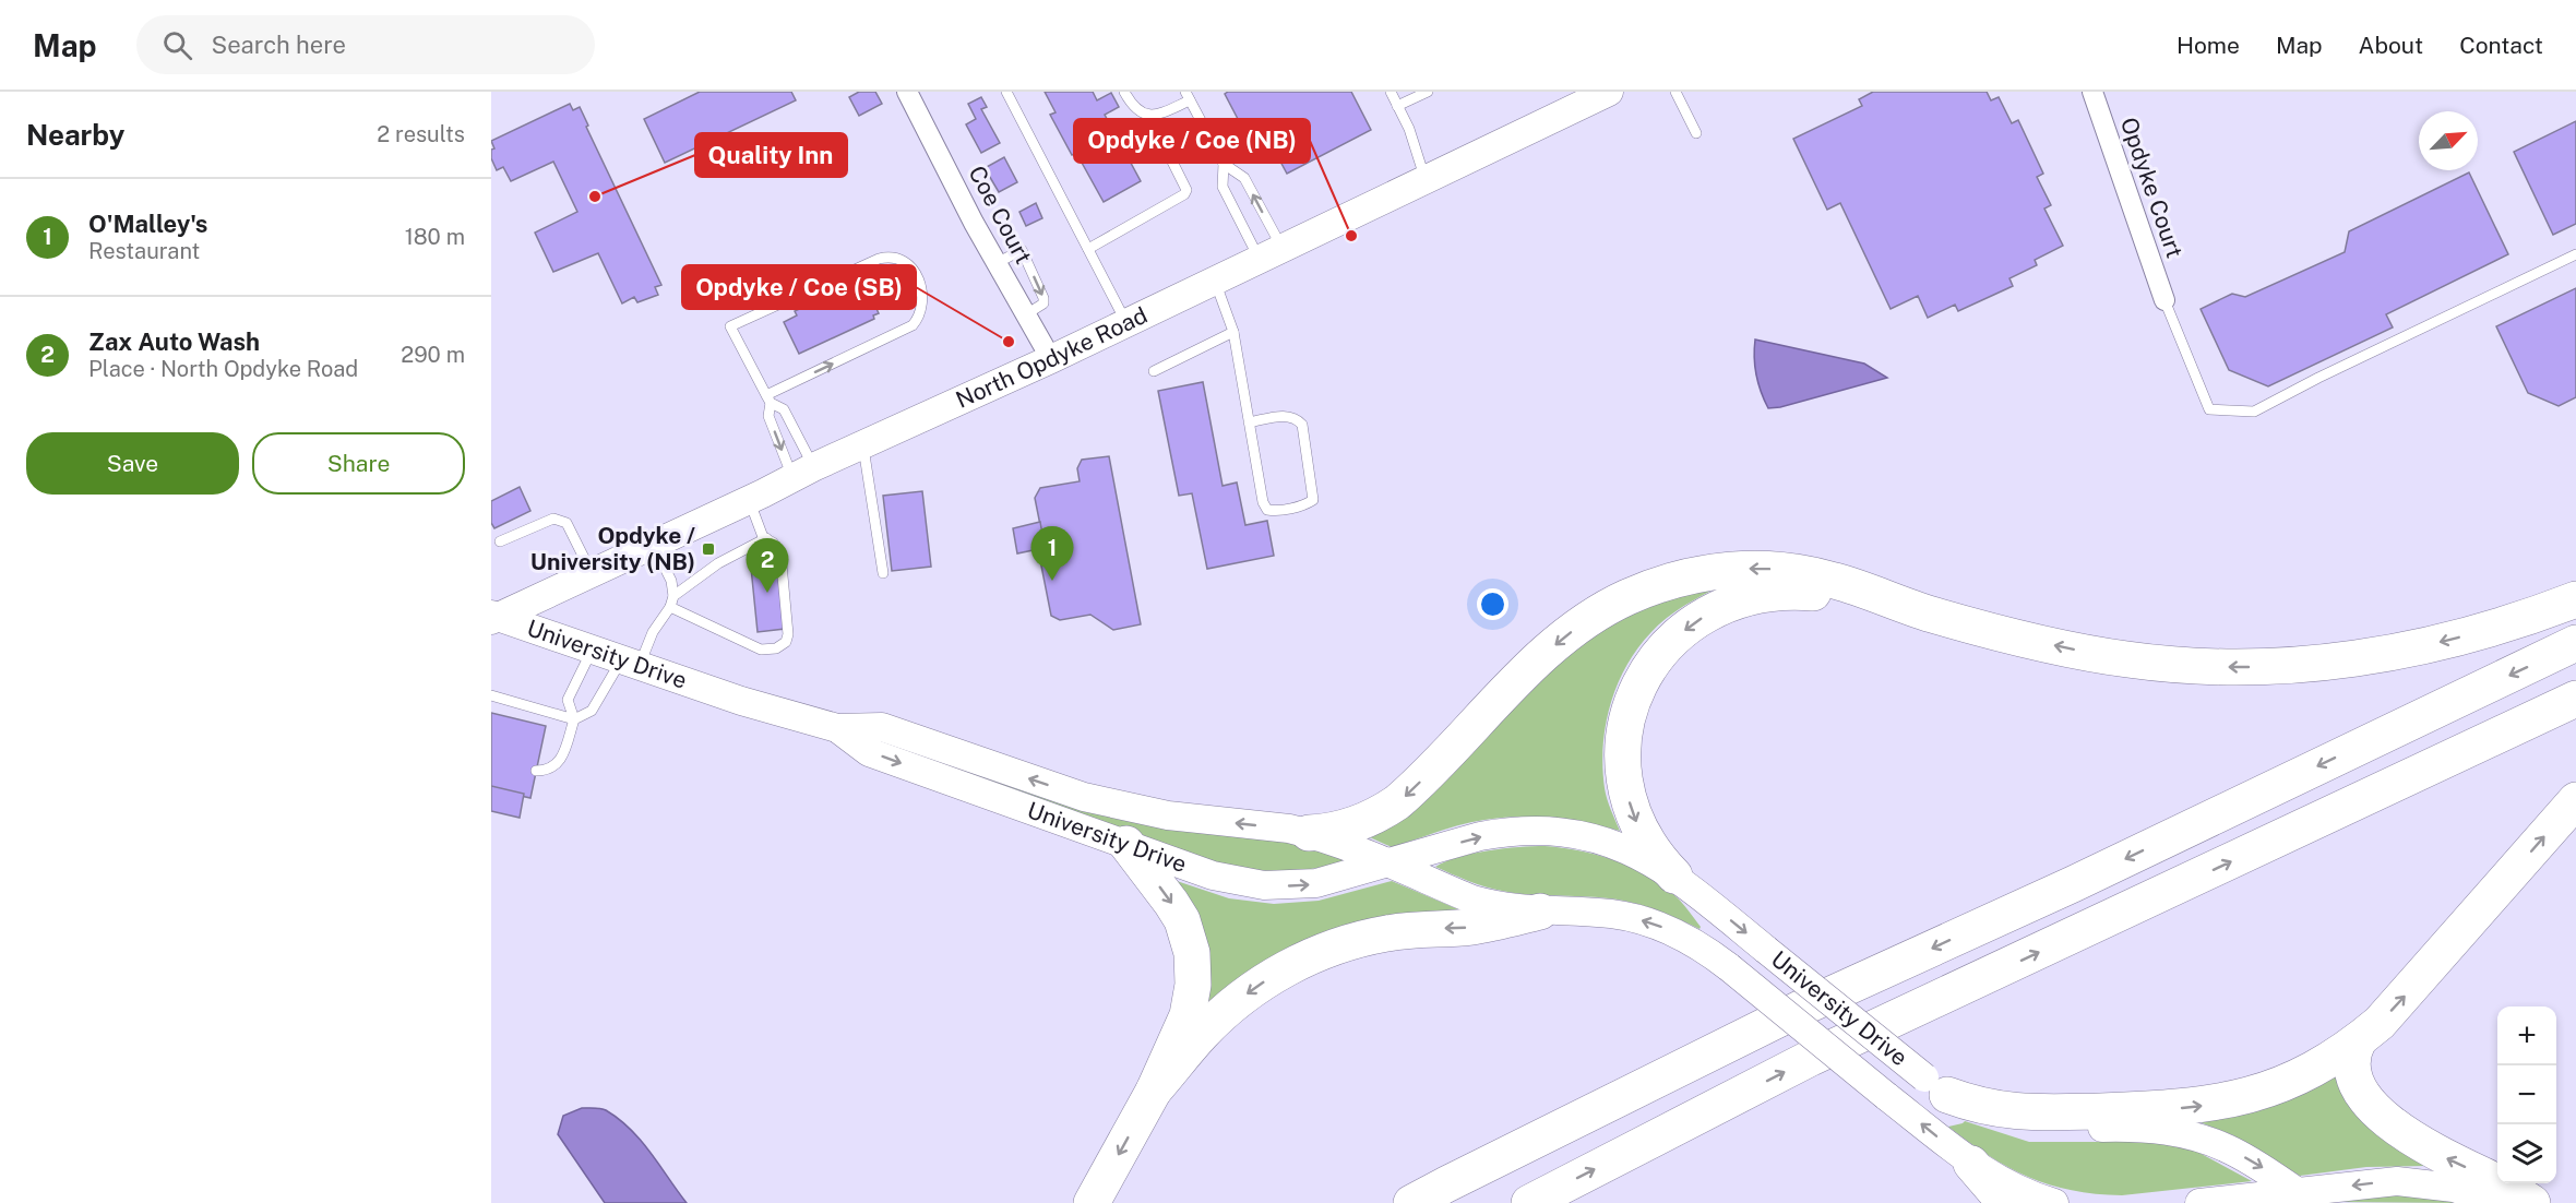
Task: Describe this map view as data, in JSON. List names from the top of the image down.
{
  "streets": {
    "main road": ["North Opdyke Road", "University Drive"],
    "street": ["Opdyke Court", "Coe Court"]
  },
  "crossings": [
    ["Coe Court", "North Opdyke Road"],
    ["North Opdyke Road", "University Drive"]
  ],
  "places": {
    "other": ["Quality Inn", "Opdyke / Coe (NB)", "Opdyke / Coe (SB)"],
    "transit": ["Opdyke / University (NB)"]
  },
  "north": "top right",
  "page": {
    "header": "Map",
    "search": "Search here",
    "nav": [
      "Home",
      "Map",
      "About",
      "Contact"
    ],
    "heading": ["Nearby", "2 results"],
    "list": [
      {
        "mark": "1",
        "name": "O'Malley's",
        "note": "Restaurant",
        "value": "180 m"
      },
      {
        "mark": "2",
        "name": "Zax Auto Wash",
        "note": "Place · North Opdyke Road",
        "value": "290 m"
      }
    ],
    "buttons": ["Save", "Share"],
    "pins": ["1", "2"],
    "map_buttons": ["+", "−"]
  }
}
